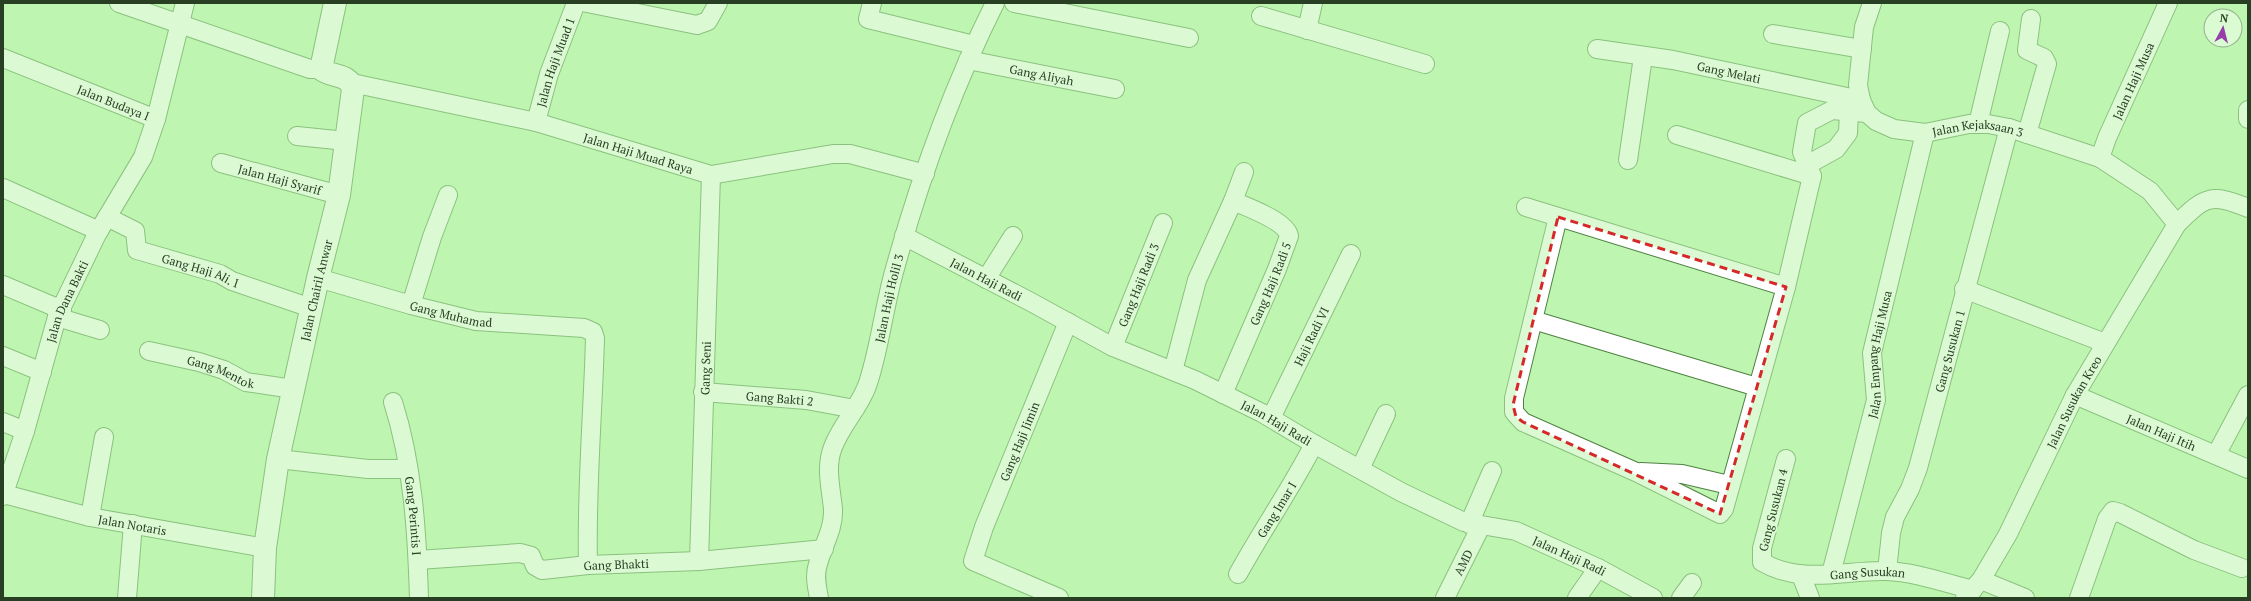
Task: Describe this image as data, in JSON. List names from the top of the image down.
{
  "streets": {
    "street": [
      "Jalan Haji Muad 1",
      "Gang Melati",
      "Gang Aliyah",
      "Jalan Haji Musa",
      "Jalan Budaya I",
      "Jalan Kejaksaan 3",
      "Jalan Haji Muad Raya",
      "Jalan Haji Syarif",
      "Gang Haji Ali. I",
      "Jalan Haji Radi",
      "Gang Haji Radi 5",
      "Gang Haji Radi 3",
      "Jalan Chairil Anwar",
      "Jalan Haji Holil 3",
      "Jalan Dana Bakti",
      "Gang Muhamad",
      "Haji Radi VI",
      "Gang Susukan 1",
      "Jalan Empang Haji Musa",
      "Gang Seni",
      "Gang Mentok",
      "Gang Bakti 2",
      "Jalan Susukan Kreo",
      "Jalan Haji Itih",
      "Gang Haji Jimin",
      "Gang Imar I",
      "Gang Susukan 4",
      "Gang Perintis I",
      "Jalan Notaris",
      "AMD",
      "Gang Bhakti",
      "Gang Susukan"
    ]
  },
  "crossings": [
    ["Jalan Haji Muad 1", "Jalan Haji Muad Raya"],
    ["Gang Melati", "Jalan Kejaksaan 3"],
    ["Gang Aliyah", "Jalan Haji Holil 3"],
    ["Jalan Haji Musa", "Jalan Kejaksaan 3"],
    ["Jalan Budaya I", "Jalan Dana Bakti"],
    ["Jalan Kejaksaan 3", "Gang Susukan 1"],
    ["Jalan Kejaksaan 3", "Jalan Empang Haji Musa"],
    ["Jalan Kejaksaan 3", "Jalan Susukan Kreo"],
    ["Jalan Haji Muad Raya", "Jalan Chairil Anwar"],
    ["Jalan Haji Muad Raya", "Jalan Haji Holil 3"],
    ["Jalan Haji Muad Raya", "Gang Seni"],
    ["Jalan Haji Syarif", "Jalan Chairil Anwar"],
    ["Gang Haji Ali. I", "Jalan Chairil Anwar"],
    ["Gang Haji Ali. I", "Jalan Dana Bakti"],
    ["Jalan Haji Radi", "Gang Haji Radi 5"],
    ["Jalan Haji Radi", "Gang Haji Radi 3"],
    ["Jalan Haji Radi", "Jalan Haji Holil 3"],
    ["Jalan Haji Radi", "Haji Radi VI"],
    ["Jalan Haji Radi", "Gang Haji Jimin"],
    ["Jalan Haji Radi", "Gang Imar I"],
    ["Jalan Haji Radi", "AMD"],
    ["Jalan Chairil Anwar", "Gang Muhamad"],
    ["Jalan Chairil Anwar", "Gang Mentok"],
    ["Jalan Chairil Anwar", "Gang Perintis I"],
    ["Jalan Chairil Anwar", "Jalan Notaris"],
    ["Jalan Haji Holil 3", "Gang Bakti 2"],
    ["Jalan Haji Holil 3", "Gang Bhakti"],
    ["Jalan Dana Bakti", "Jalan Notaris"],
    ["Gang Muhamad", "Gang Bhakti"],
    ["Gang Susukan 1", "Gang Susukan"],
    ["Jalan Empang Haji Musa", "Gang Susukan"],
    ["Gang Seni", "Gang Bakti 2"],
    ["Gang Seni", "Gang Bhakti"],
    ["Jalan Susukan Kreo", "Jalan Haji Itih"],
    ["Jalan Susukan Kreo", "Gang Susukan"],
    ["Gang Susukan 4", "Gang Susukan"],
    ["Gang Perintis I", "Gang Bhakti"]
  ],
  "north": "top"
}
